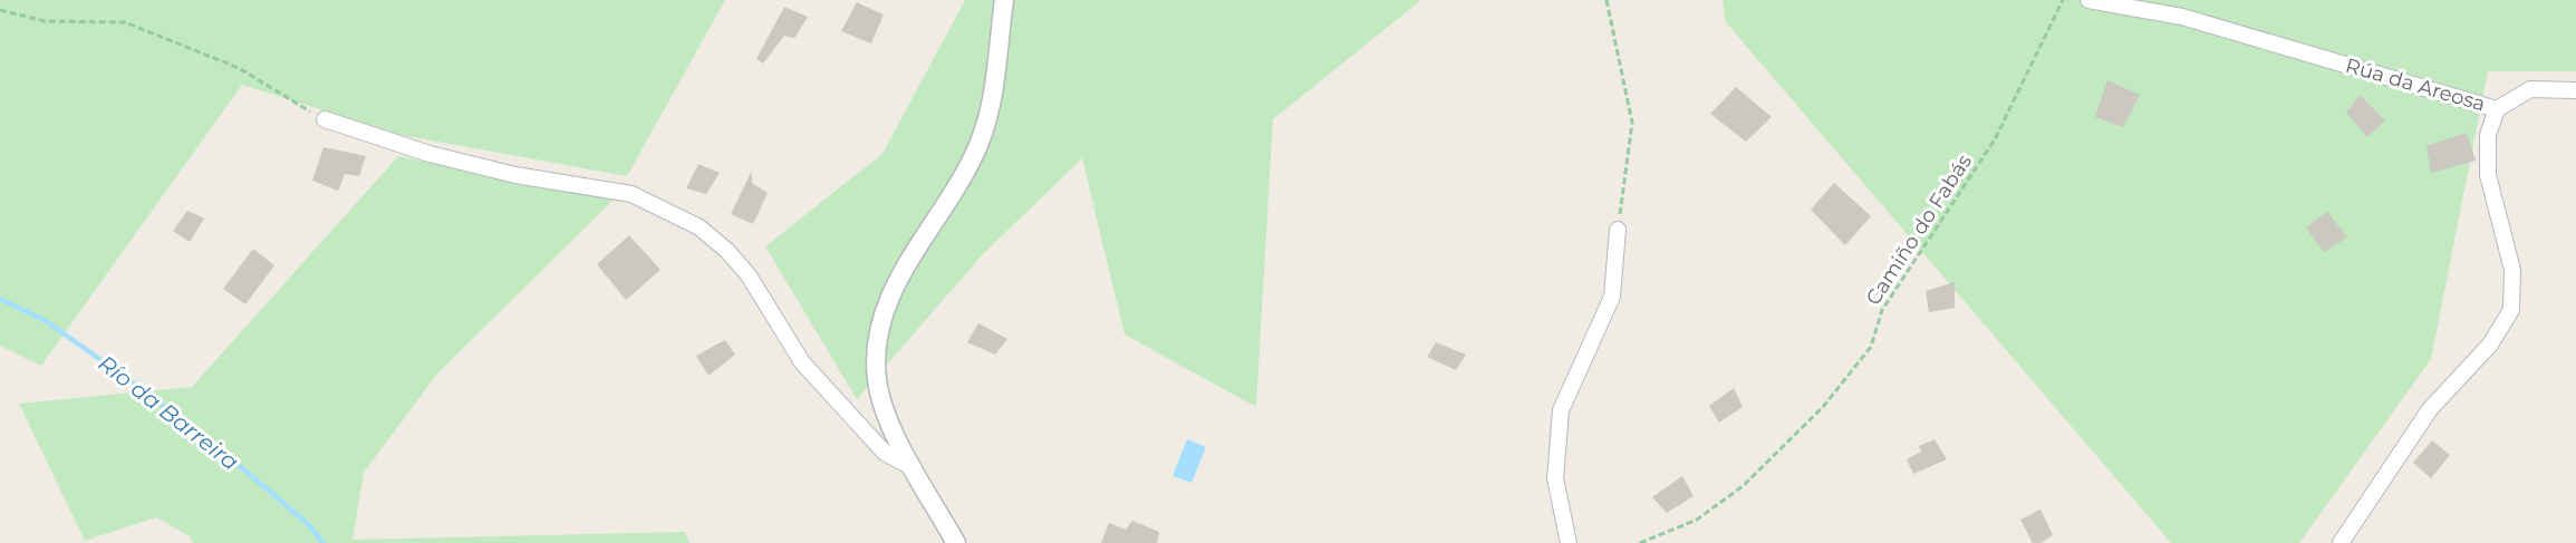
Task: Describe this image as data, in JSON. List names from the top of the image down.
{
  "streets": {
    "street": ["Rúa da Areosa"],
    "path": ["Camiño do Fabás"]
  },
  "water": ["Río da Barreira"]
}
